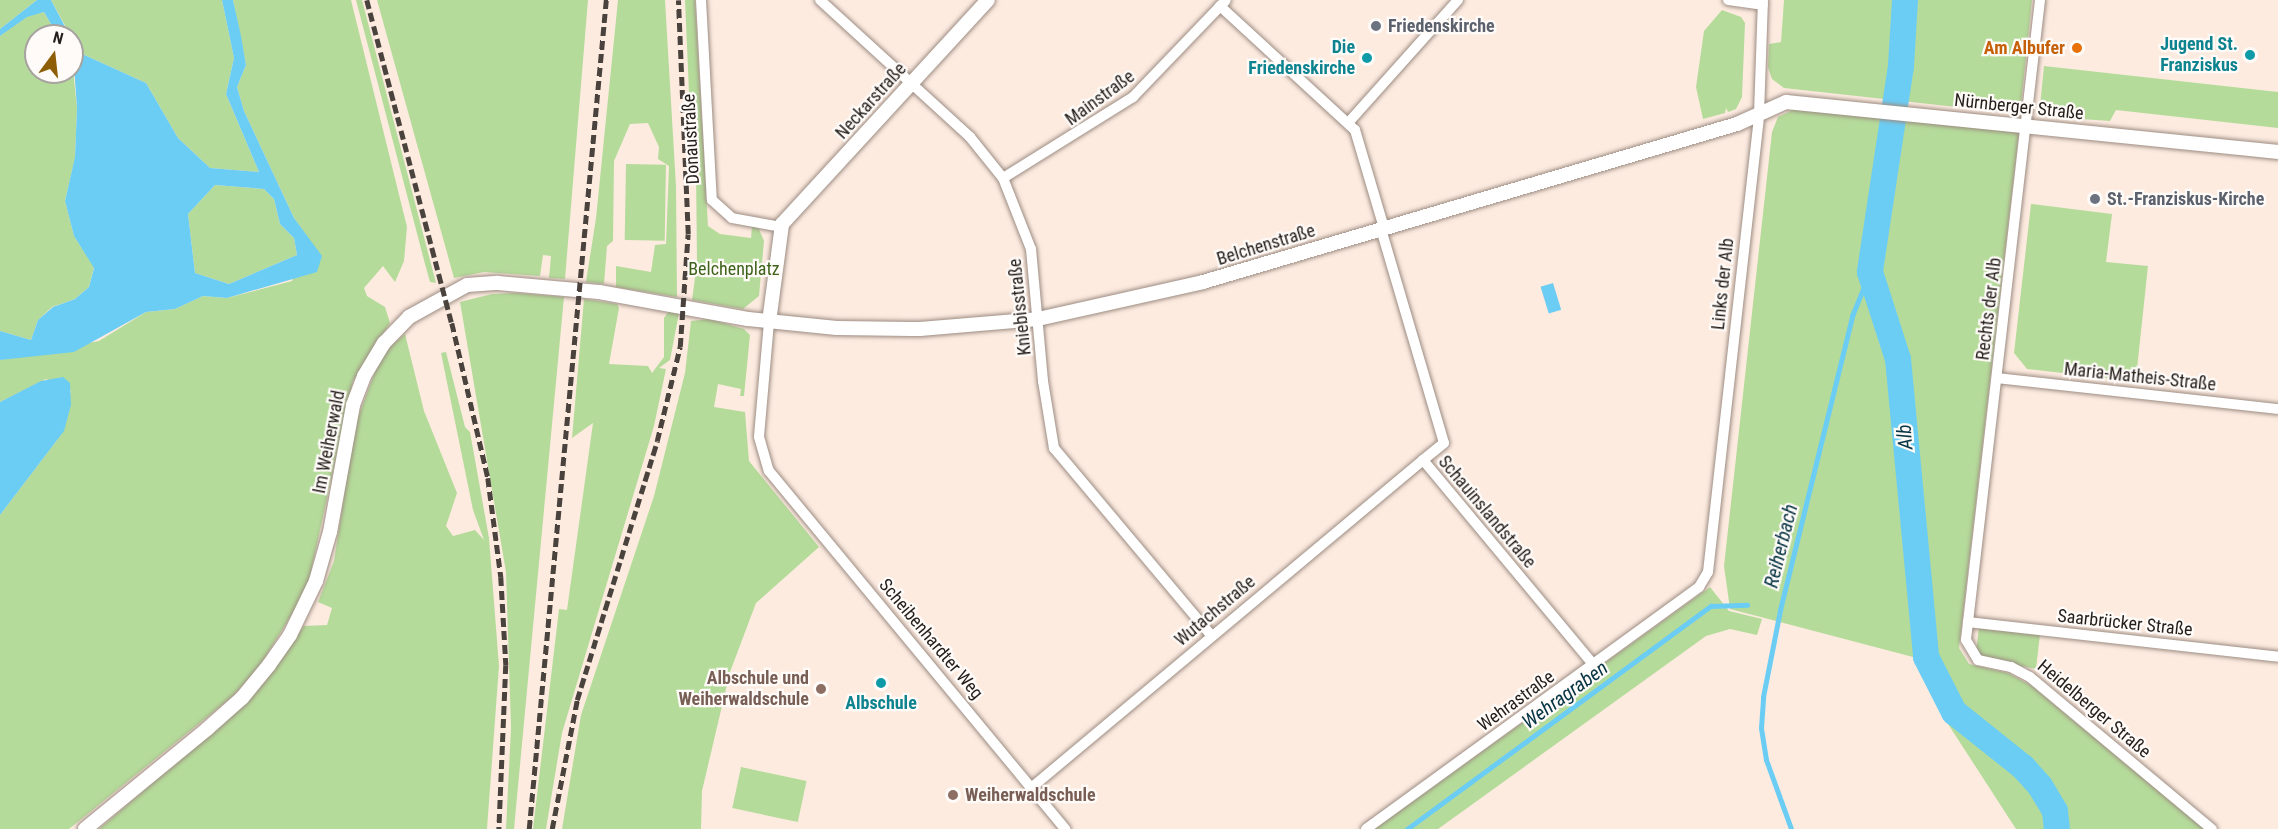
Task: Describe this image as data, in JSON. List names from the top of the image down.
{
  "streets": {
    "street": [
      "Mainstraße",
      "Neckarstraße",
      "Nürnberger Straße",
      "Donaustraße",
      "Belchenstraße",
      "Links der Alb",
      "Kniebisstraße",
      "Rechts der Alb",
      "Maria-Matheis-Straße",
      "Im Weiherwald",
      "Schauinslandstraße",
      "Wutachstraße",
      "Saarbrücker Straße",
      "Scheibenhardter Weg",
      "Wehrastraße",
      "Heidelberger Straße"
    ]
  },
  "crossings": [
    ["Mainstraße", "Kniebisstraße"],
    ["Mainstraße", "Schauinslandstraße"],
    ["Neckarstraße", "Donaustraße"],
    ["Neckarstraße", "Kniebisstraße"],
    ["Nürnberger Straße", "Belchenstraße"],
    ["Nürnberger Straße", "Links der Alb"],
    ["Nürnberger Straße", "Rechts der Alb"],
    ["Belchenstraße", "Links der Alb"],
    ["Belchenstraße", "Kniebisstraße"],
    ["Belchenstraße", "Im Weiherwald"],
    ["Belchenstraße", "Schauinslandstraße"],
    ["Belchenstraße", "Scheibenhardter Weg"],
    ["Links der Alb", "Wehrastraße"],
    ["Kniebisstraße", "Wutachstraße"],
    ["Rechts der Alb", "Maria-Matheis-Straße"],
    ["Rechts der Alb", "Saarbrücker Straße"],
    ["Rechts der Alb", "Heidelberger Straße"],
    ["Im Weiherwald", "Scheibenhardter Weg"],
    ["Schauinslandstraße", "Wutachstraße"],
    ["Schauinslandstraße", "Wehrastraße"],
    ["Wutachstraße", "Scheibenhardter Weg"],
    ["Saarbrücker Straße", "Heidelberger Straße"]
  ],
  "water": ["Alb", "Reiherbach", "Wehragraben"],
  "parks": ["Belchenplatz"],
  "places": [
    "Friedenskirche",
    "Am Albufer",
    "Jugend St. Franziskus",
    "Die Friedenskirche",
    "St.-Franziskus-Kirche",
    "Albschule",
    "Albschule und Weiherwaldschule",
    "Weiherwaldschule"
  ],
  "north": "top"
}
